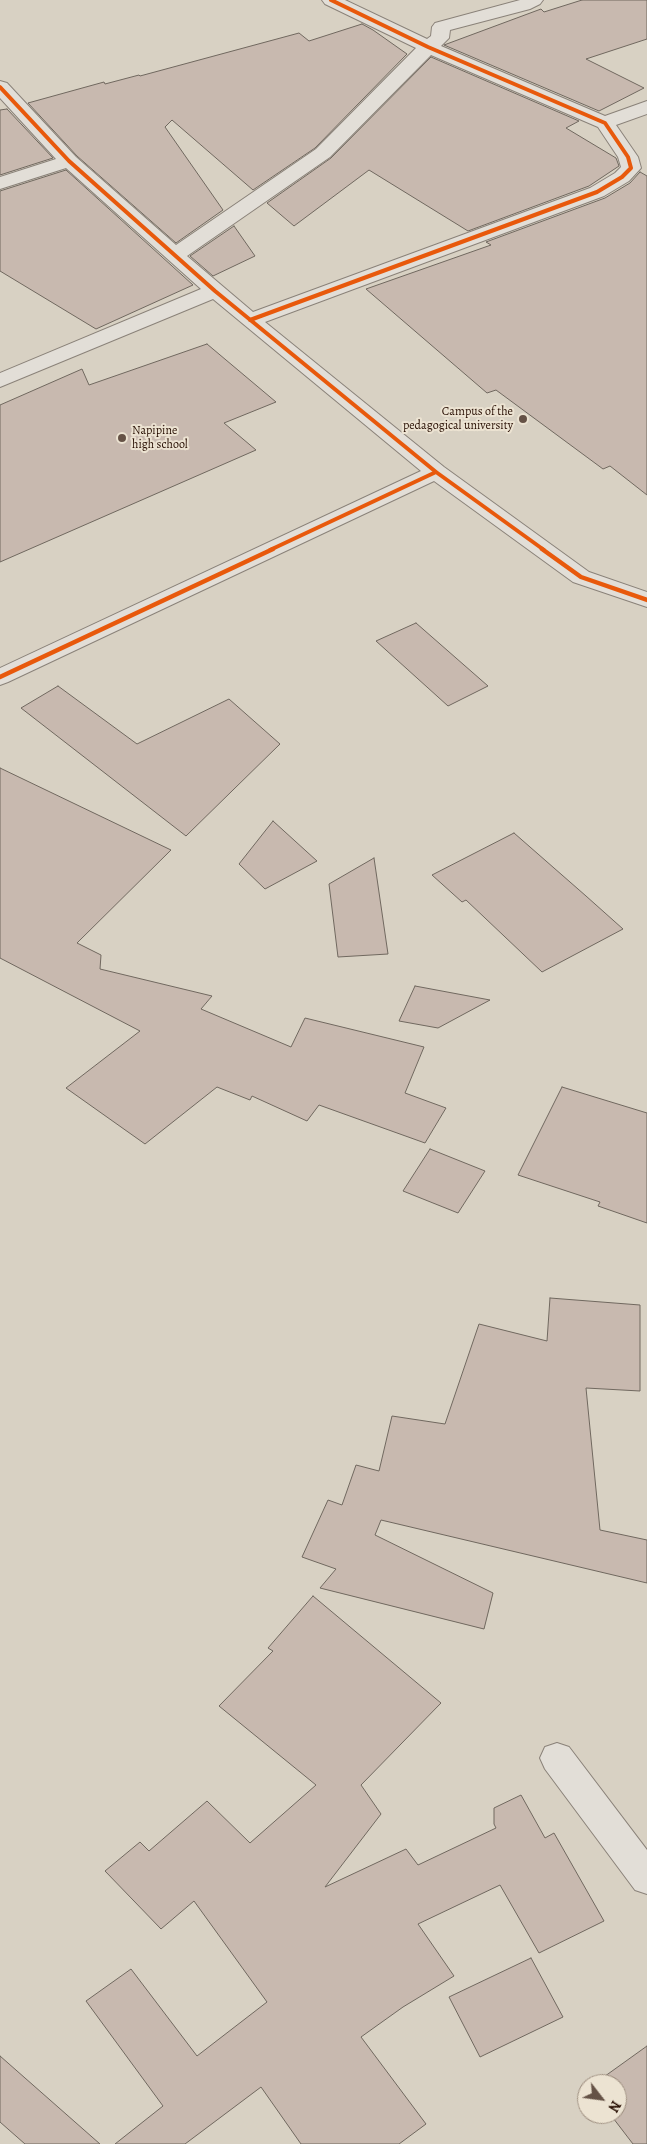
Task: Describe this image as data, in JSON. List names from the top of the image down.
{
  "places": ["Campus of the pedagogical university", "Napipine high school"],
  "north": "bottom right"
}
